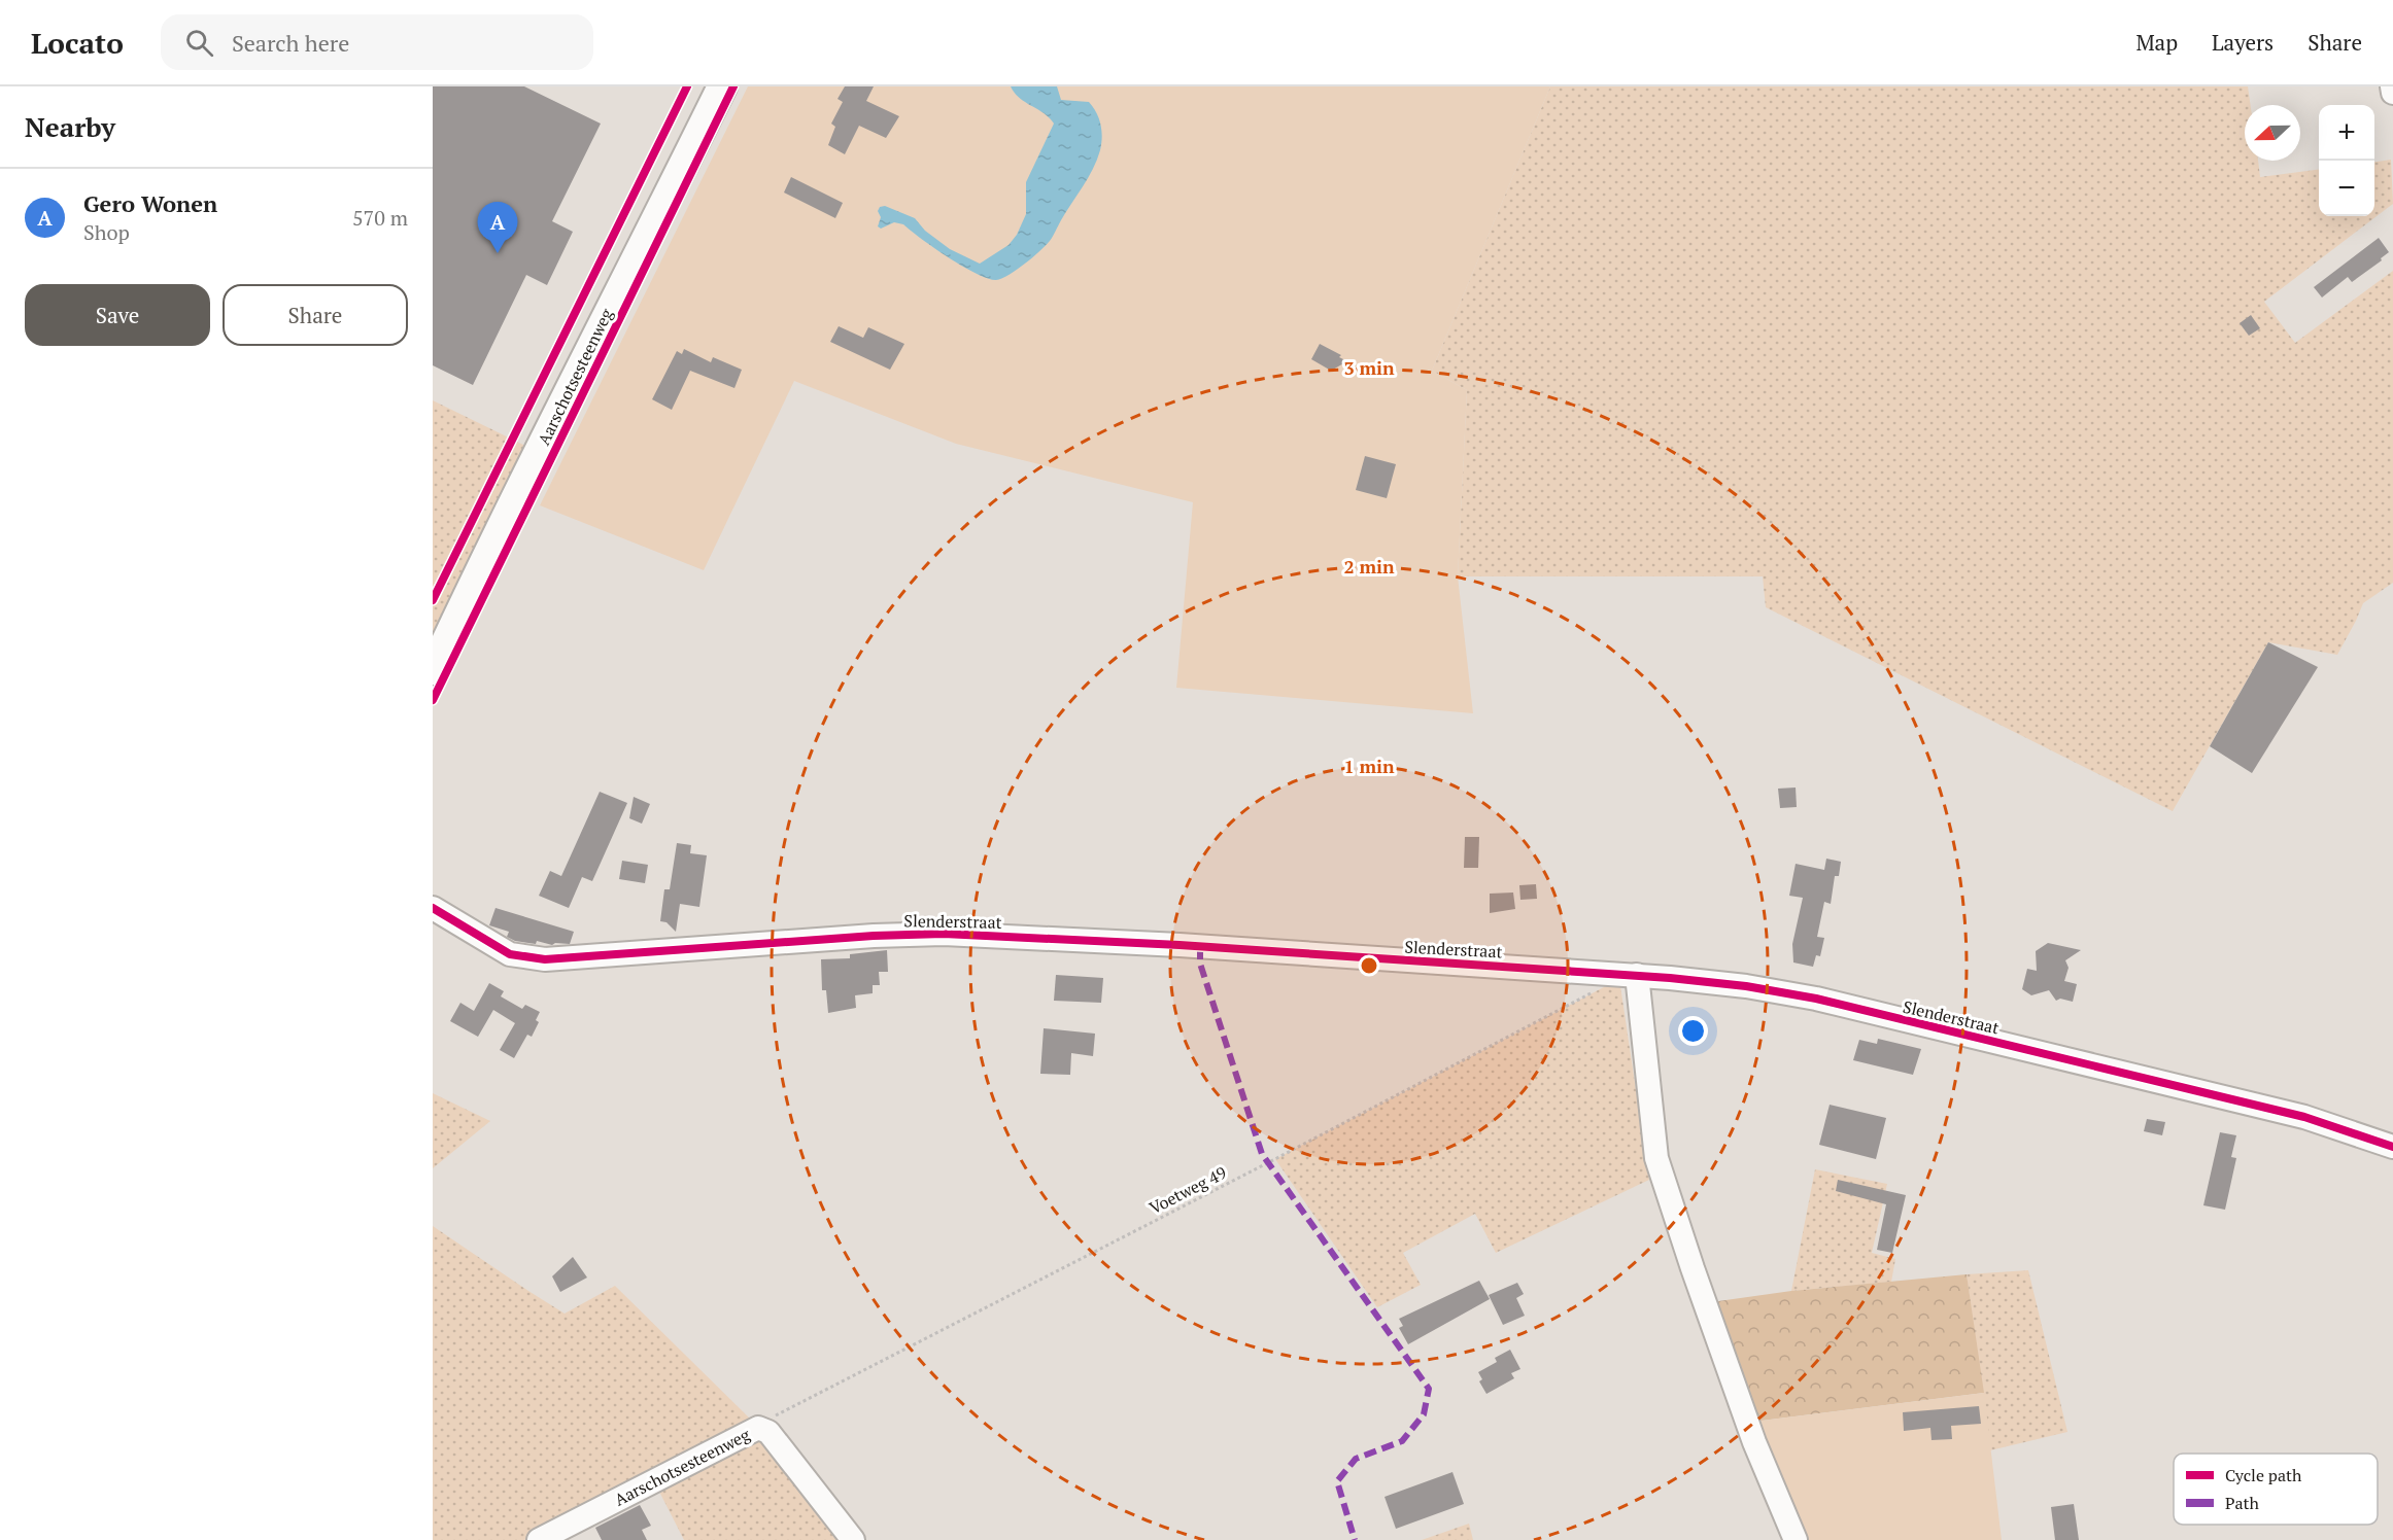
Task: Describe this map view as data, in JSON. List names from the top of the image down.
{
  "streets": {
    "main road": ["Aarschotsesteenweg"],
    "street": ["Slenderstraat"],
    "path": ["Voetweg 49"]
  },
  "crossings": [
    ["Aarschotsesteenweg", "Voetweg 49"]
  ],
  "legend": ["Cycle path", "Path"],
  "north": "left",
  "page": {
    "header": "Locato",
    "search": "Search here",
    "nav": ["Map", "Layers", "Share"],
    "heading": "Nearby",
    "map_buttons": ["+", "−"],
    "list": [
      {
        "mark": "A",
        "name": "Gero Wonen",
        "note": "Shop",
        "value": "570 m"
      }
    ],
    "pins": "A",
    "buttons": ["Save", "Share"]
  },
  "rings": ["3 min", "2 min", "1 min"]
}
